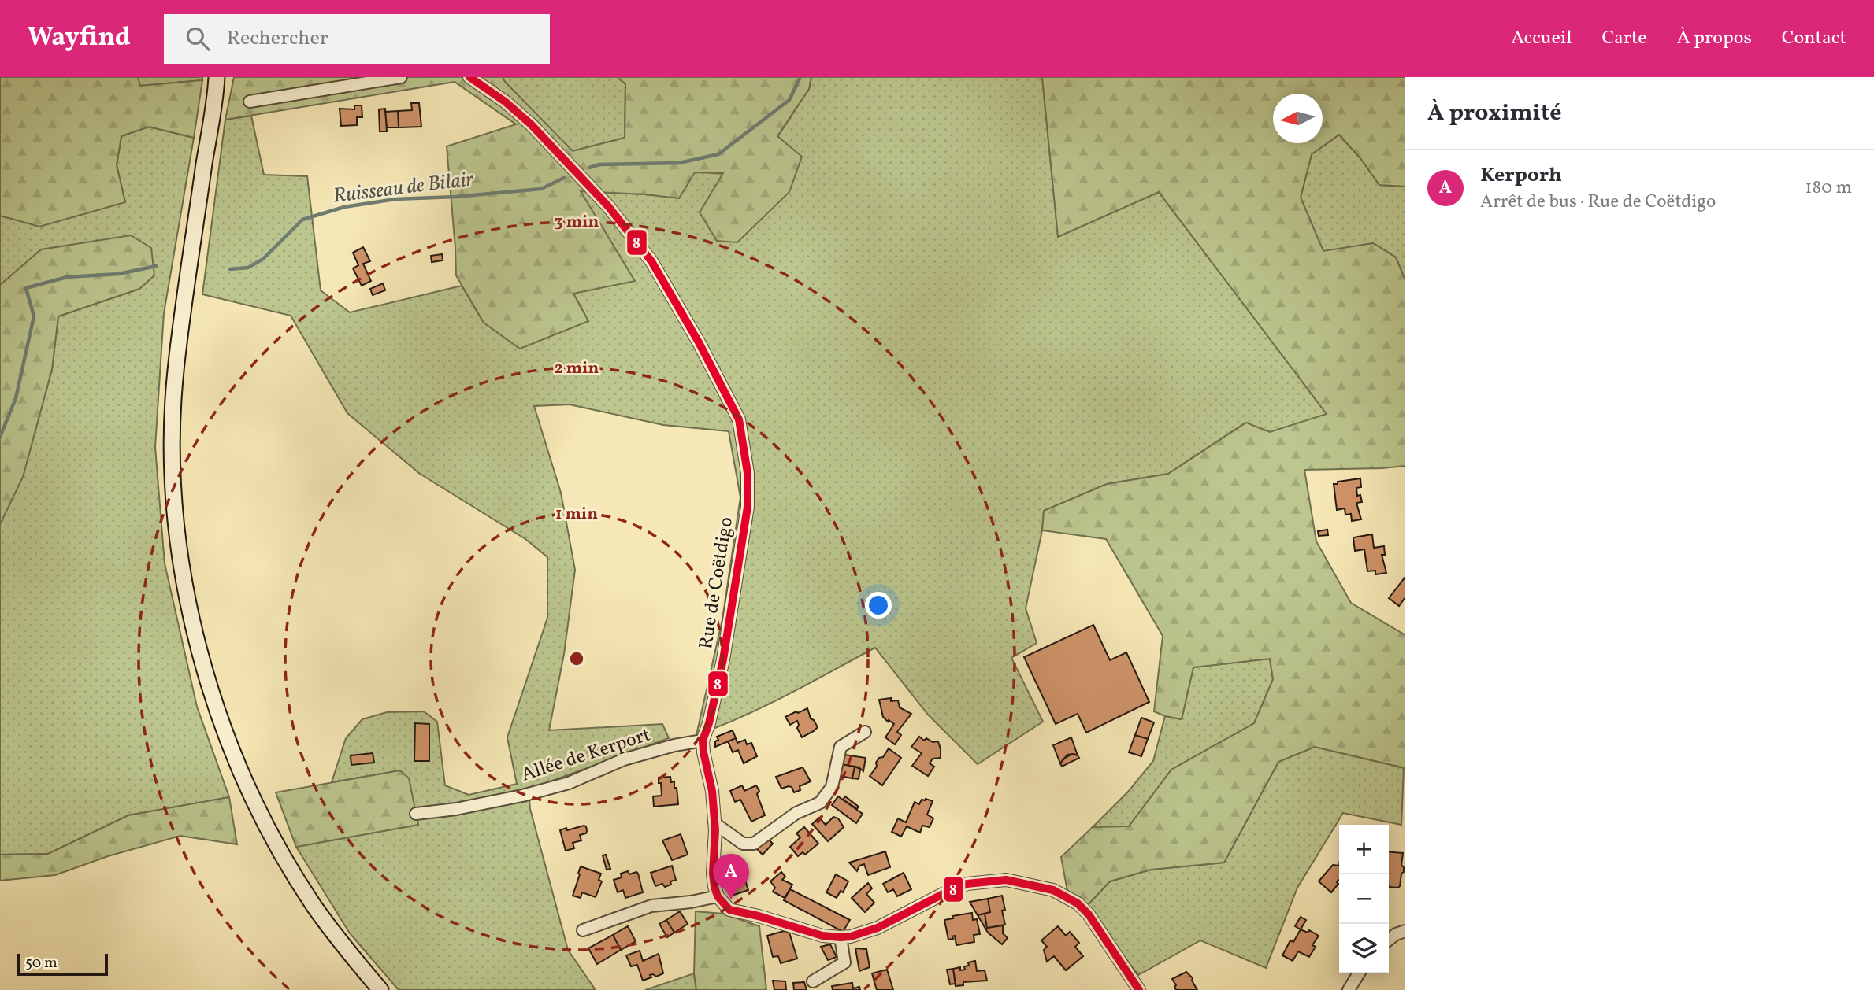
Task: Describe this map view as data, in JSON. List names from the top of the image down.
{
  "streets": {
    "street": ["Rue de Coëtdigo", "Allée de Kerport"]
  },
  "crossings": [
    ["Rue de Coëtdigo", "Allée de Kerport"]
  ],
  "water": ["Ruisseau de Bilair"],
  "lines": ["transit line 8"],
  "scale_bar": "50 m",
  "north": "left",
  "page": {
    "header": "Wayfind",
    "search": "Rechercher",
    "nav": [
      "Accueil",
      "Carte",
      "À propos",
      "Contact"
    ],
    "heading": "À proximité",
    "list": [
      {
        "mark": "A",
        "name": "Kerporh",
        "note": "Arrêt de bus · Rue de Coëtdigo",
        "value": "180 m"
      }
    ],
    "map_buttons": ["+", "−"],
    "pins": "A",
    "scale": "50 m"
  },
  "rings": ["3 min", "2 min", "1 min"]
}
